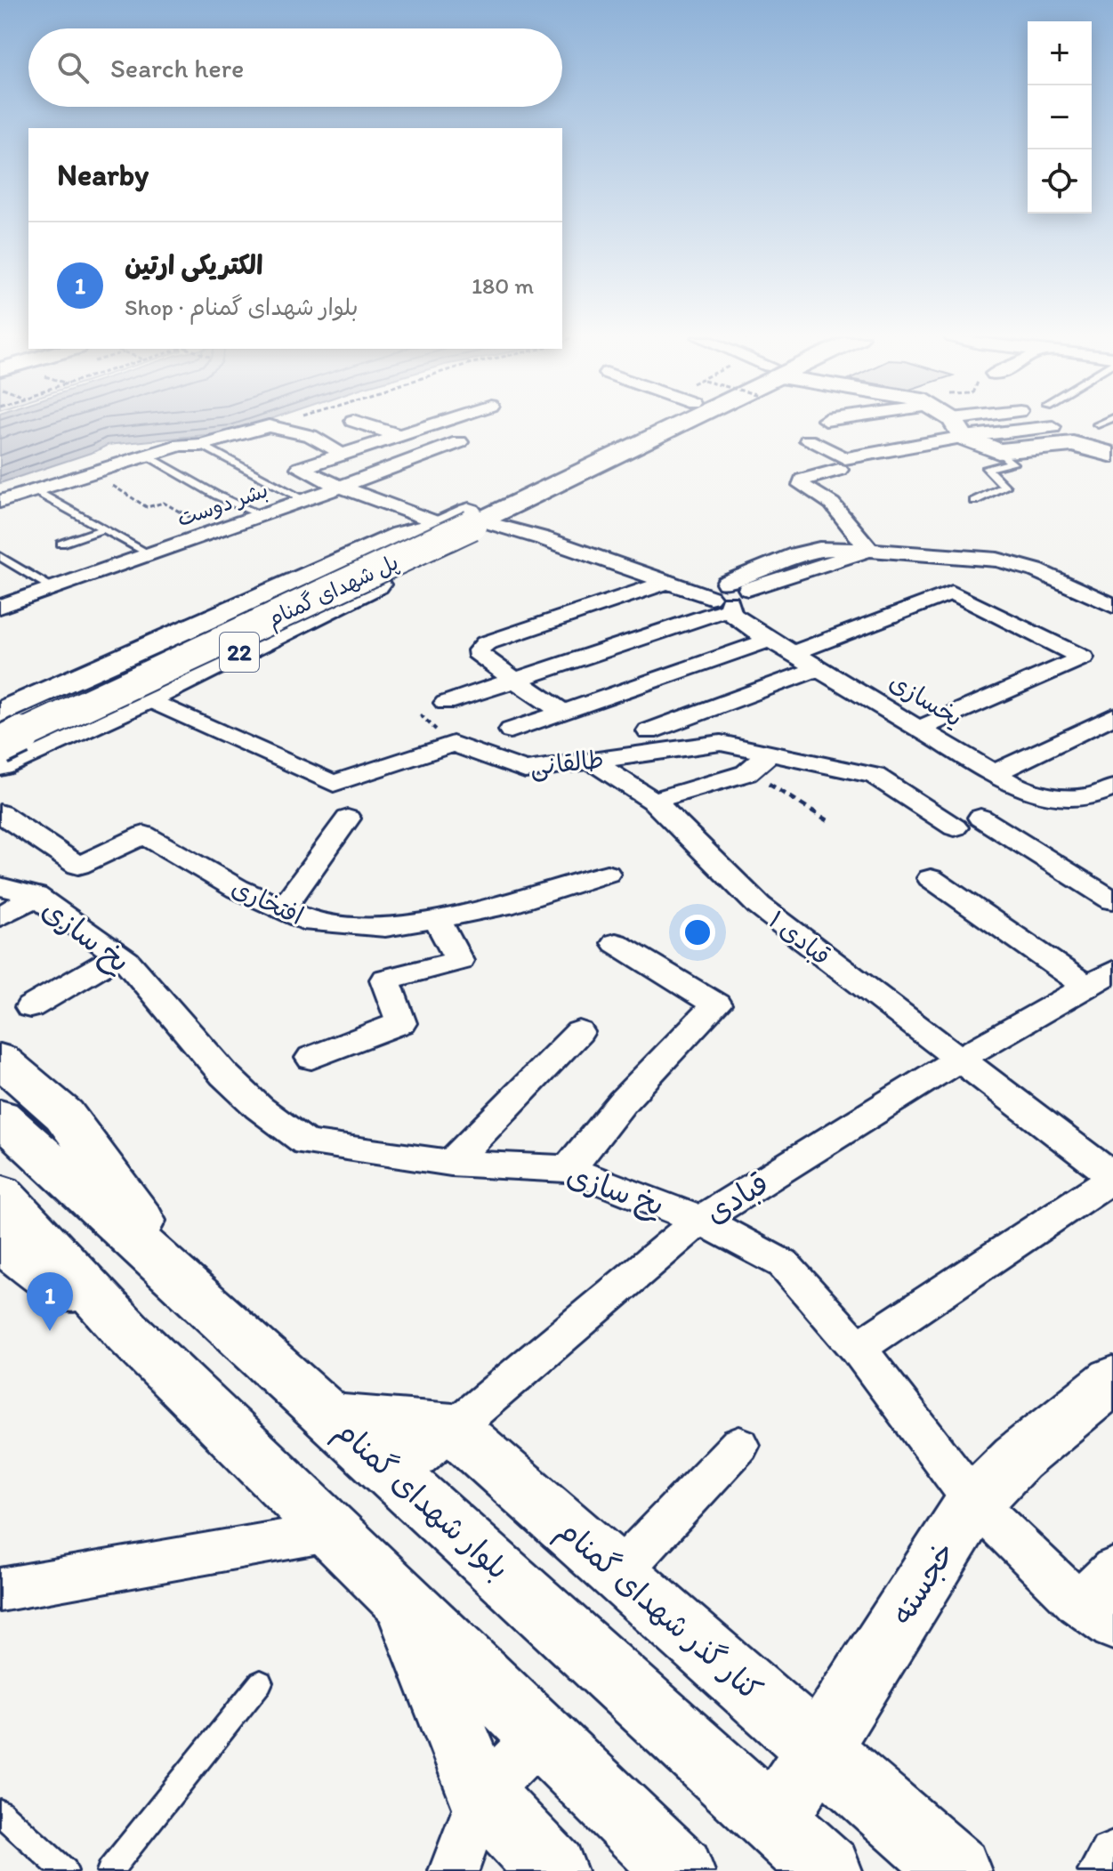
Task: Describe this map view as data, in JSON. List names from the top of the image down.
{
  "streets": {
    "main road": [
      "پل شهدای گمنام",
      "22",
      "بلوار شهدای گمنام",
      "خجسته",
      "کنار گذر شهدای گمنام"
    ],
    "street": [
      "بشر دوست",
      "یخسازی",
      "طالقانی",
      "افتخاری",
      "یخ سازی",
      "قبادی ۱",
      "قبادی"
    ]
  },
  "crossings": [
    ["پل شهدای گمنام", "22"],
    ["22", "طالقانی"],
    ["طالقانی", "قبادی ۱"],
    ["یخ سازی", "قبادی"],
    ["یخ سازی", "خجسته"],
    ["قبادی ۱", "قبادی"],
    ["قبادی", "بلوار شهدای گمنام"],
    ["قبادی", "کنار گذر شهدای گمنام"],
    ["بلوار شهدای گمنام", "خجسته"],
    ["خجسته", "کنار گذر شهدای گمنام"]
  ],
  "page": {
    "map_buttons": ["+", "−"],
    "search": "Search here",
    "heading": "Nearby",
    "list": [
      {
        "mark": "1",
        "name": "الکتریکی ارتین",
        "note": "Shop · بلوار شهدای گمنام",
        "value": "180 m"
      }
    ],
    "pins": "1"
  }
}
